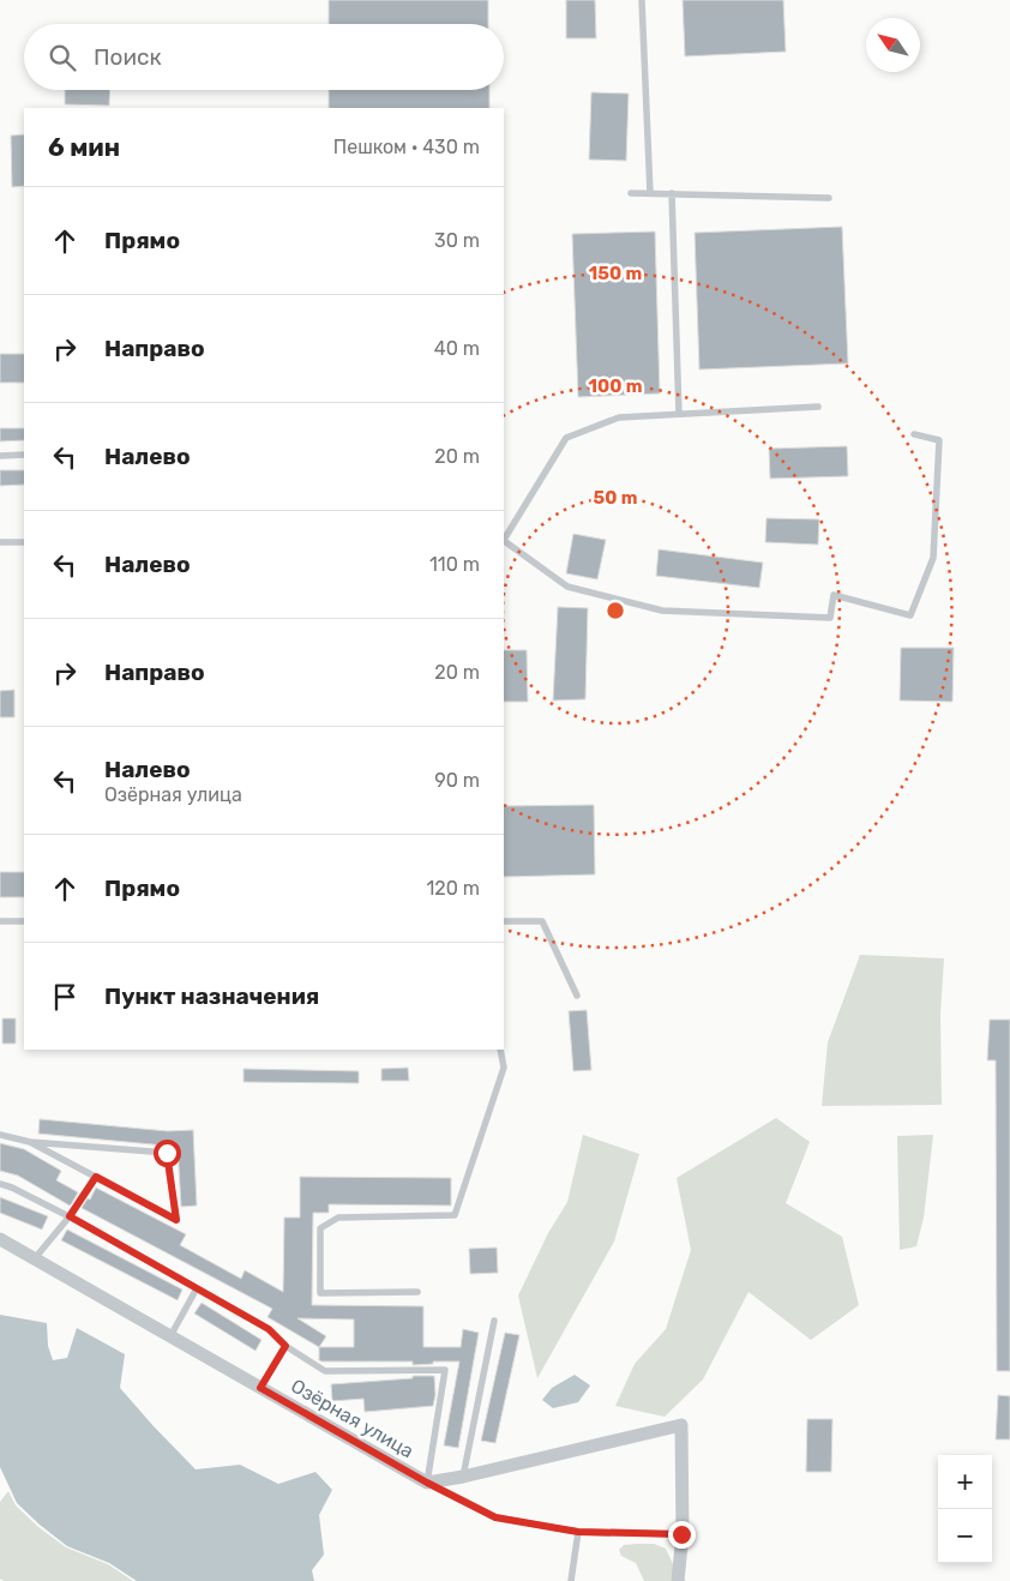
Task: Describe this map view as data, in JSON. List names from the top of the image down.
{
  "streets": {
    "street": ["Озёрная улица"]
  },
  "north": "top left",
  "page": {
    "search": "Поиск",
    "heading": ["6 мин", "Пешком · 430 m"],
    "list": [
      ["Прямо", "30 m"],
      ["Направо", "40 m"],
      ["Налево", "20 m"],
      ["Налево", "110 m"],
      ["Направо", "20 m"],
      ["Налево", "Озёрная улица", "90 m"],
      ["Прямо", "120 m"],
      "Пункт назначения"
    ],
    "map_buttons": ["+", "−"]
  },
  "rings": ["150 m", "100 m", "50 m"]
}
